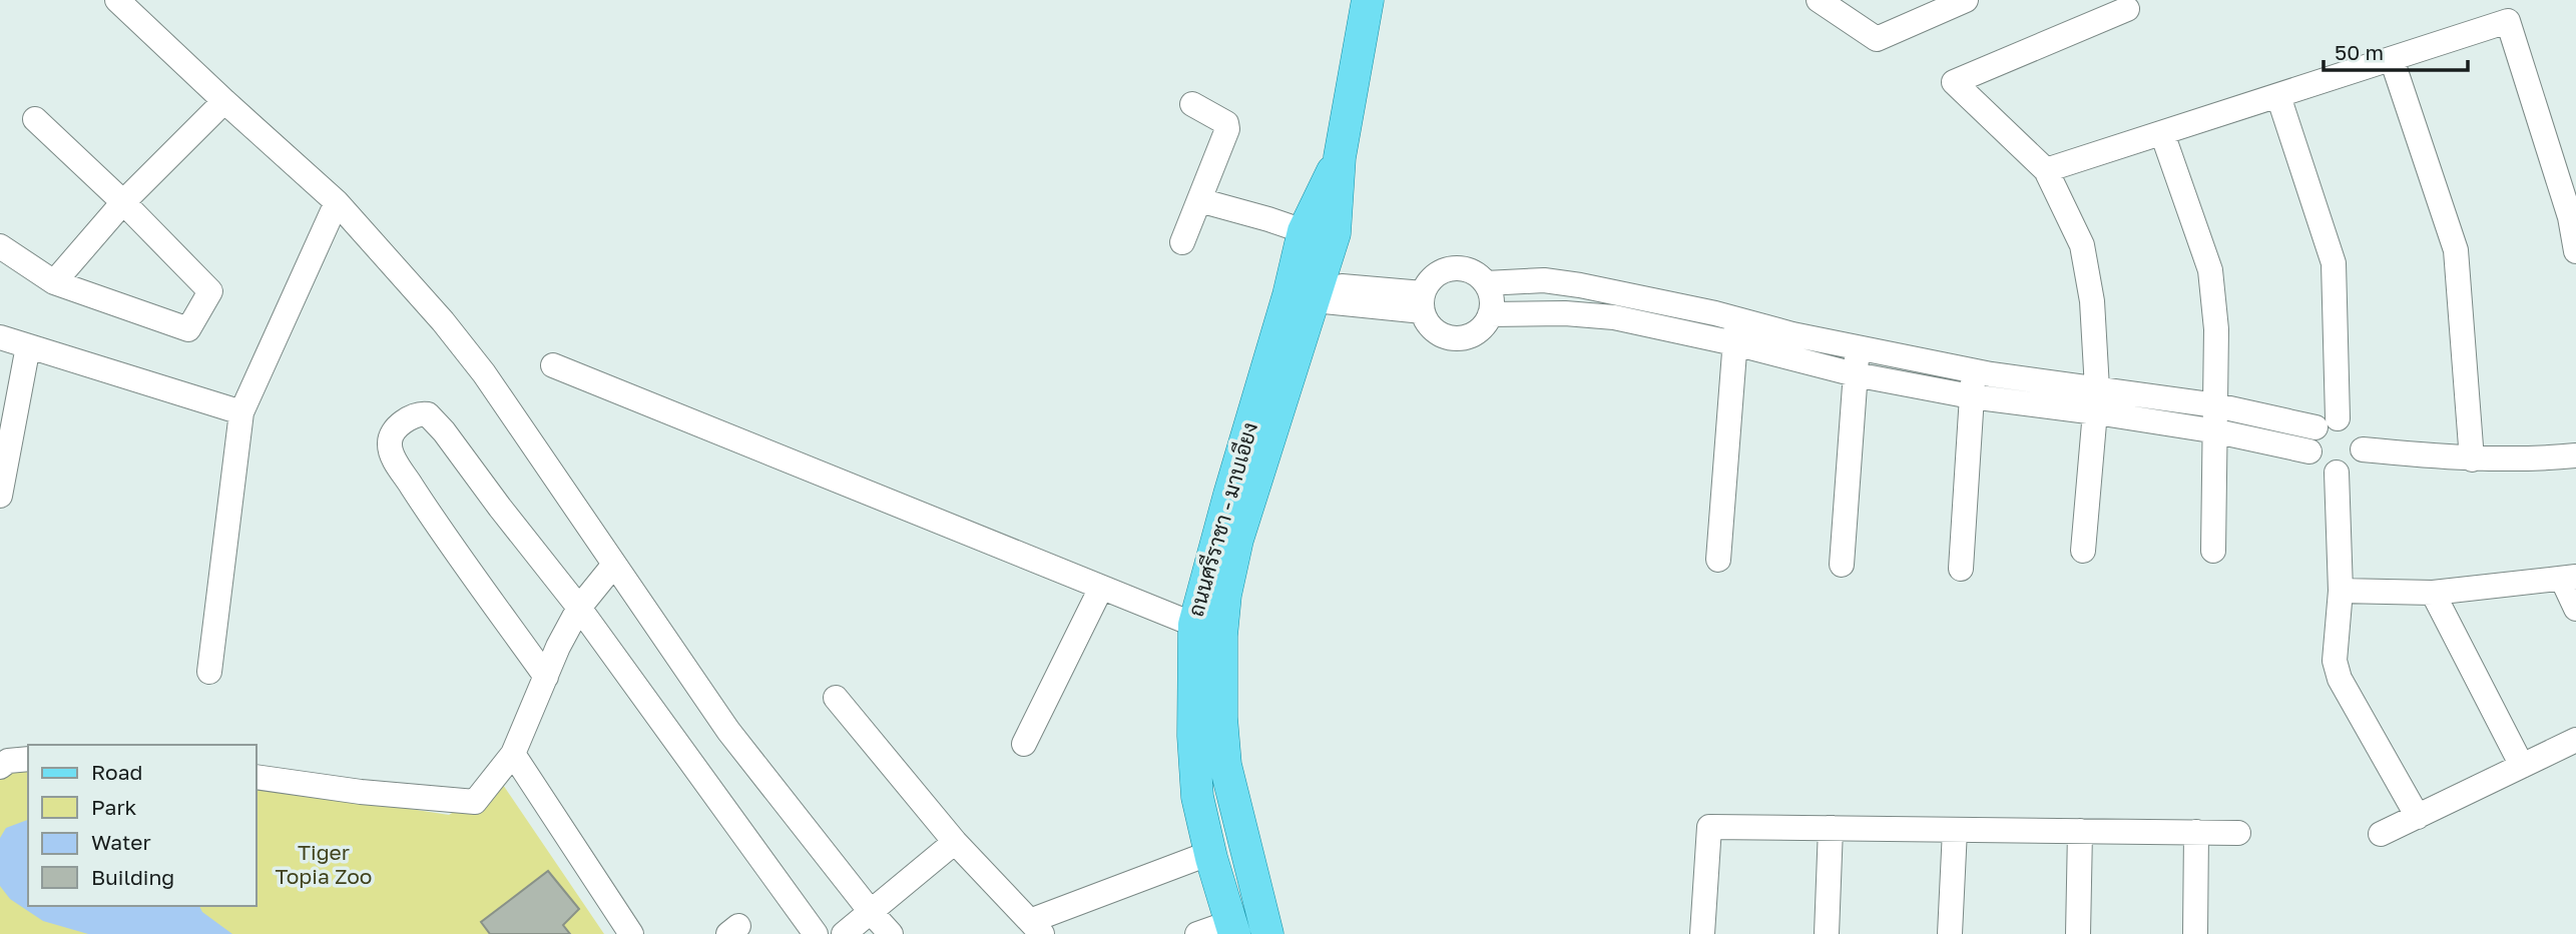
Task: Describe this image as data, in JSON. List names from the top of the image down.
{
  "streets": {
    "main road": ["ถนนศรีราชา - มาบเอียง"]
  },
  "parks": ["Tiger Topia Zoo"],
  "legend": [
    "Road",
    "Park",
    "Water",
    "Building"
  ],
  "scale_bar": "50 m"
}
